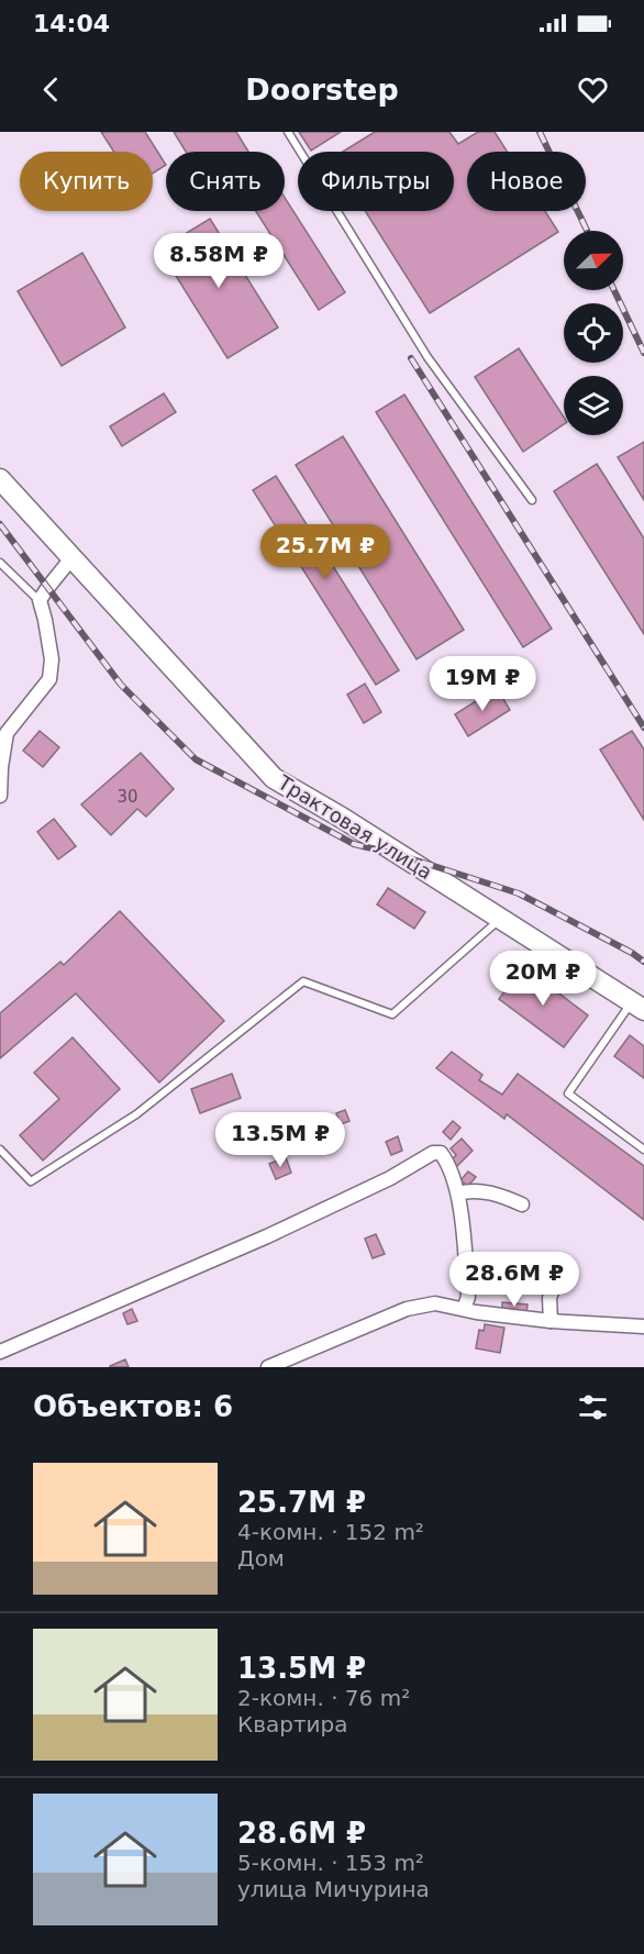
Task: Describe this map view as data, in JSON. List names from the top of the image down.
{
  "streets": {
    "main road": ["Трактовая улица"]
  },
  "house_numbers": ["30"],
  "north": "top right",
  "page": {
    "status": "14:04",
    "header": "Doorstep",
    "chip": [
      "Купить",
      "Снять",
      "Фильтры",
      "Новое"
    ],
    "price": [
      "8.58M ₽",
      "25.7M ₽",
      "19M ₽",
      "20M ₽",
      "13.5M ₽",
      "28.6M ₽"
    ],
    "heading": "Объектов: 6",
    "list": [
      {
        "name": "25.7M ₽",
        "note": "4-комн. · 152 m² · Дом"
      },
      {
        "name": "13.5M ₽",
        "note": "2-комн. · 76 m² · Квартира"
      },
      {
        "name": "28.6M ₽",
        "note": "5-комн. · 153 m² · улица Мичурина"
      }
    ]
  }
}
